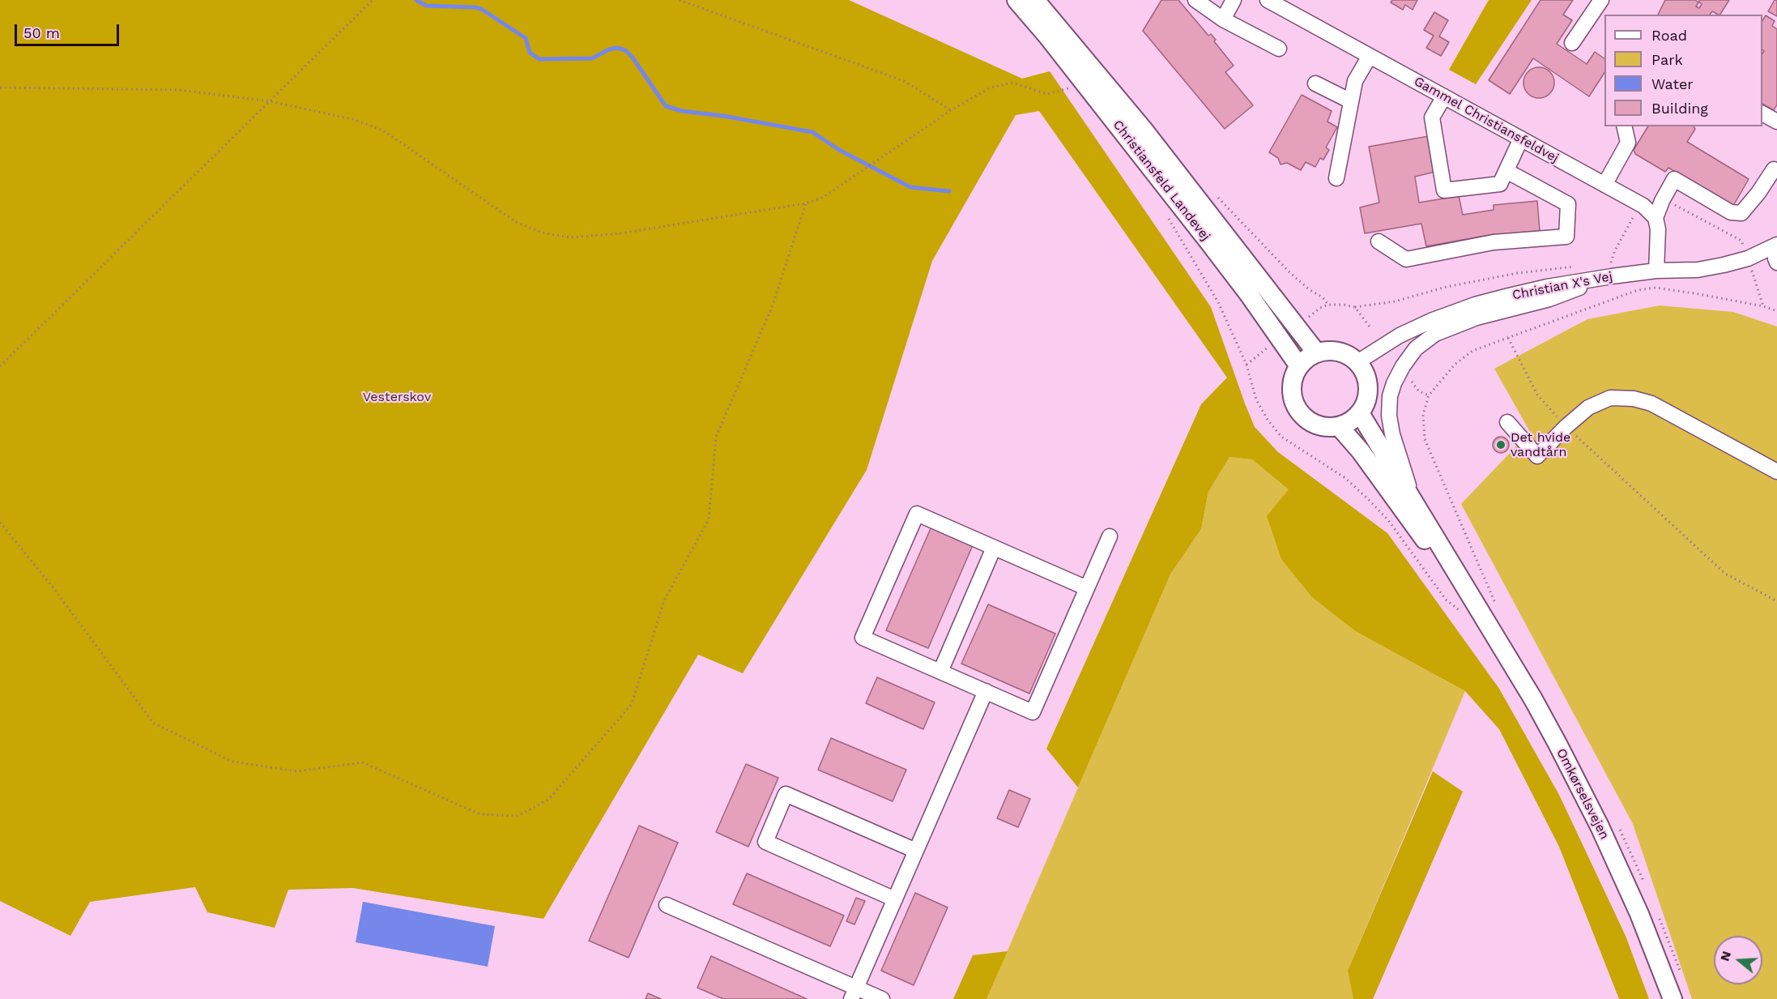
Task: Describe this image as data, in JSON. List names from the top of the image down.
{
  "streets": {
    "main road": ["Christiansfeld Landevej", "Omkørselsvejen"],
    "street": ["Gammel Christiansfeldvej", "Christian X's Vej"]
  },
  "crossings": [
    ["Christiansfeld Landevej", "Christian X's Vej"],
    ["Christiansfeld Landevej", "Omkørselsvejen"],
    ["Christian X's Vej", "Omkørselsvejen"]
  ],
  "parks": ["Vesterskov"],
  "places": ["Det hvide vandtårn"],
  "legend": [
    "Road",
    "Park",
    "Water",
    "Building"
  ],
  "scale_bar": "50 m",
  "north": "left"
}
